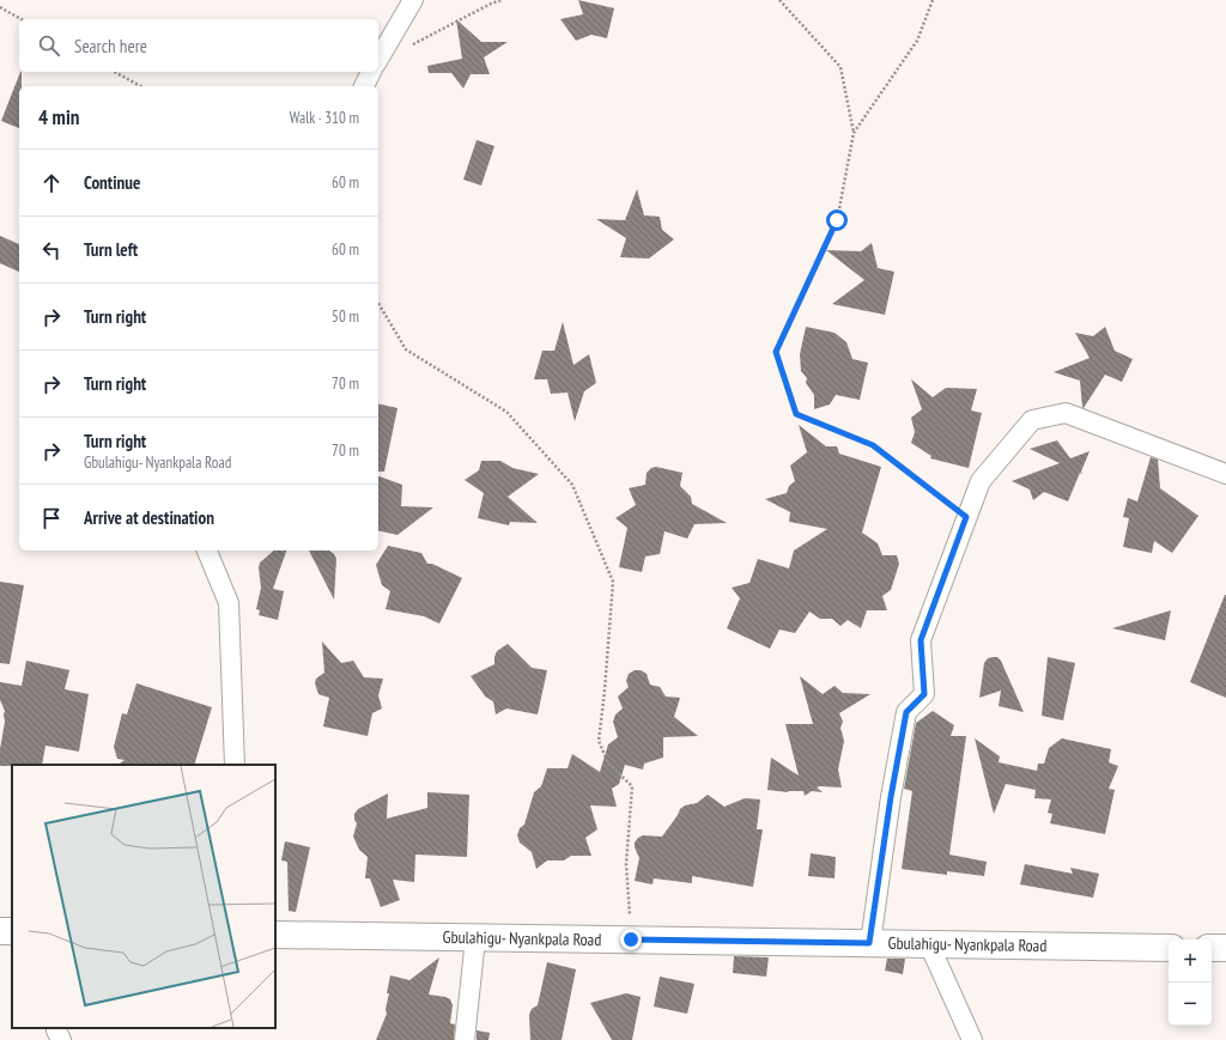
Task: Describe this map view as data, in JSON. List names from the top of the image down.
{
  "streets": {
    "street": ["Gbulahigu- Nyankpala Road"]
  },
  "page": {
    "search": "Search here",
    "heading": ["4 min", "Walk · 310 m"],
    "list": [
      ["Continue", "60 m"],
      ["Turn left", "60 m"],
      ["Turn right", "50 m"],
      ["Turn right", "70 m"],
      ["Turn right", "Gbulahigu- Nyankpala Road", "70 m"],
      "Arrive at destination"
    ],
    "map_buttons": ["+", "−"]
  }
}
